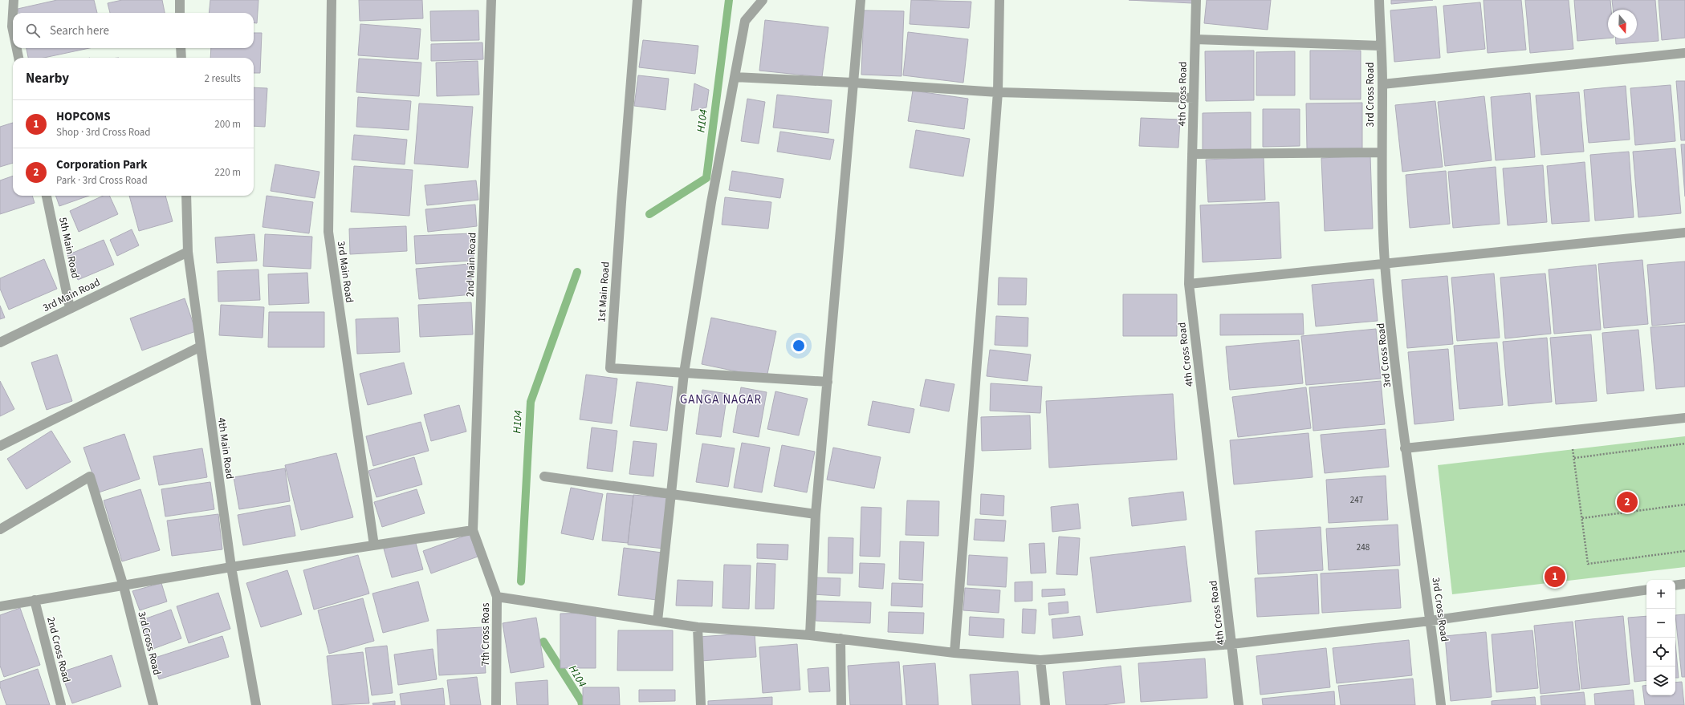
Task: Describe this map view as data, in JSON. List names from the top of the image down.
{
  "streets": {
    "street": [
      "4th Cross Road",
      "3rd Cross Road",
      "5th Main Road",
      "2nd Main Road",
      "3rd Main Road",
      "1st Main Road",
      "4th Main Road",
      "7th Cross Roas",
      "2nd Cross Road"
    ]
  },
  "crossings": [
    ["5th Main Road", "3rd Main Road"],
    ["2nd Main Road", "7th Cross Roas"],
    ["3rd Main Road", "4th Main Road"]
  ],
  "districts": ["GANGA NAGAR"],
  "water": ["H104"],
  "house_numbers": ["247", "248"],
  "north": "bottom",
  "page": {
    "search": "Search here",
    "heading": ["Nearby", "2 results"],
    "list": [
      {
        "mark": "1",
        "name": "HOPCOMS",
        "note": "Shop · 3rd Cross Road",
        "value": "200 m"
      },
      {
        "mark": "2",
        "name": "Corporation Park",
        "note": "Park · 3rd Cross Road",
        "value": "220 m"
      }
    ],
    "pins": ["2", "1"],
    "map_buttons": ["+", "−"]
  }
}
